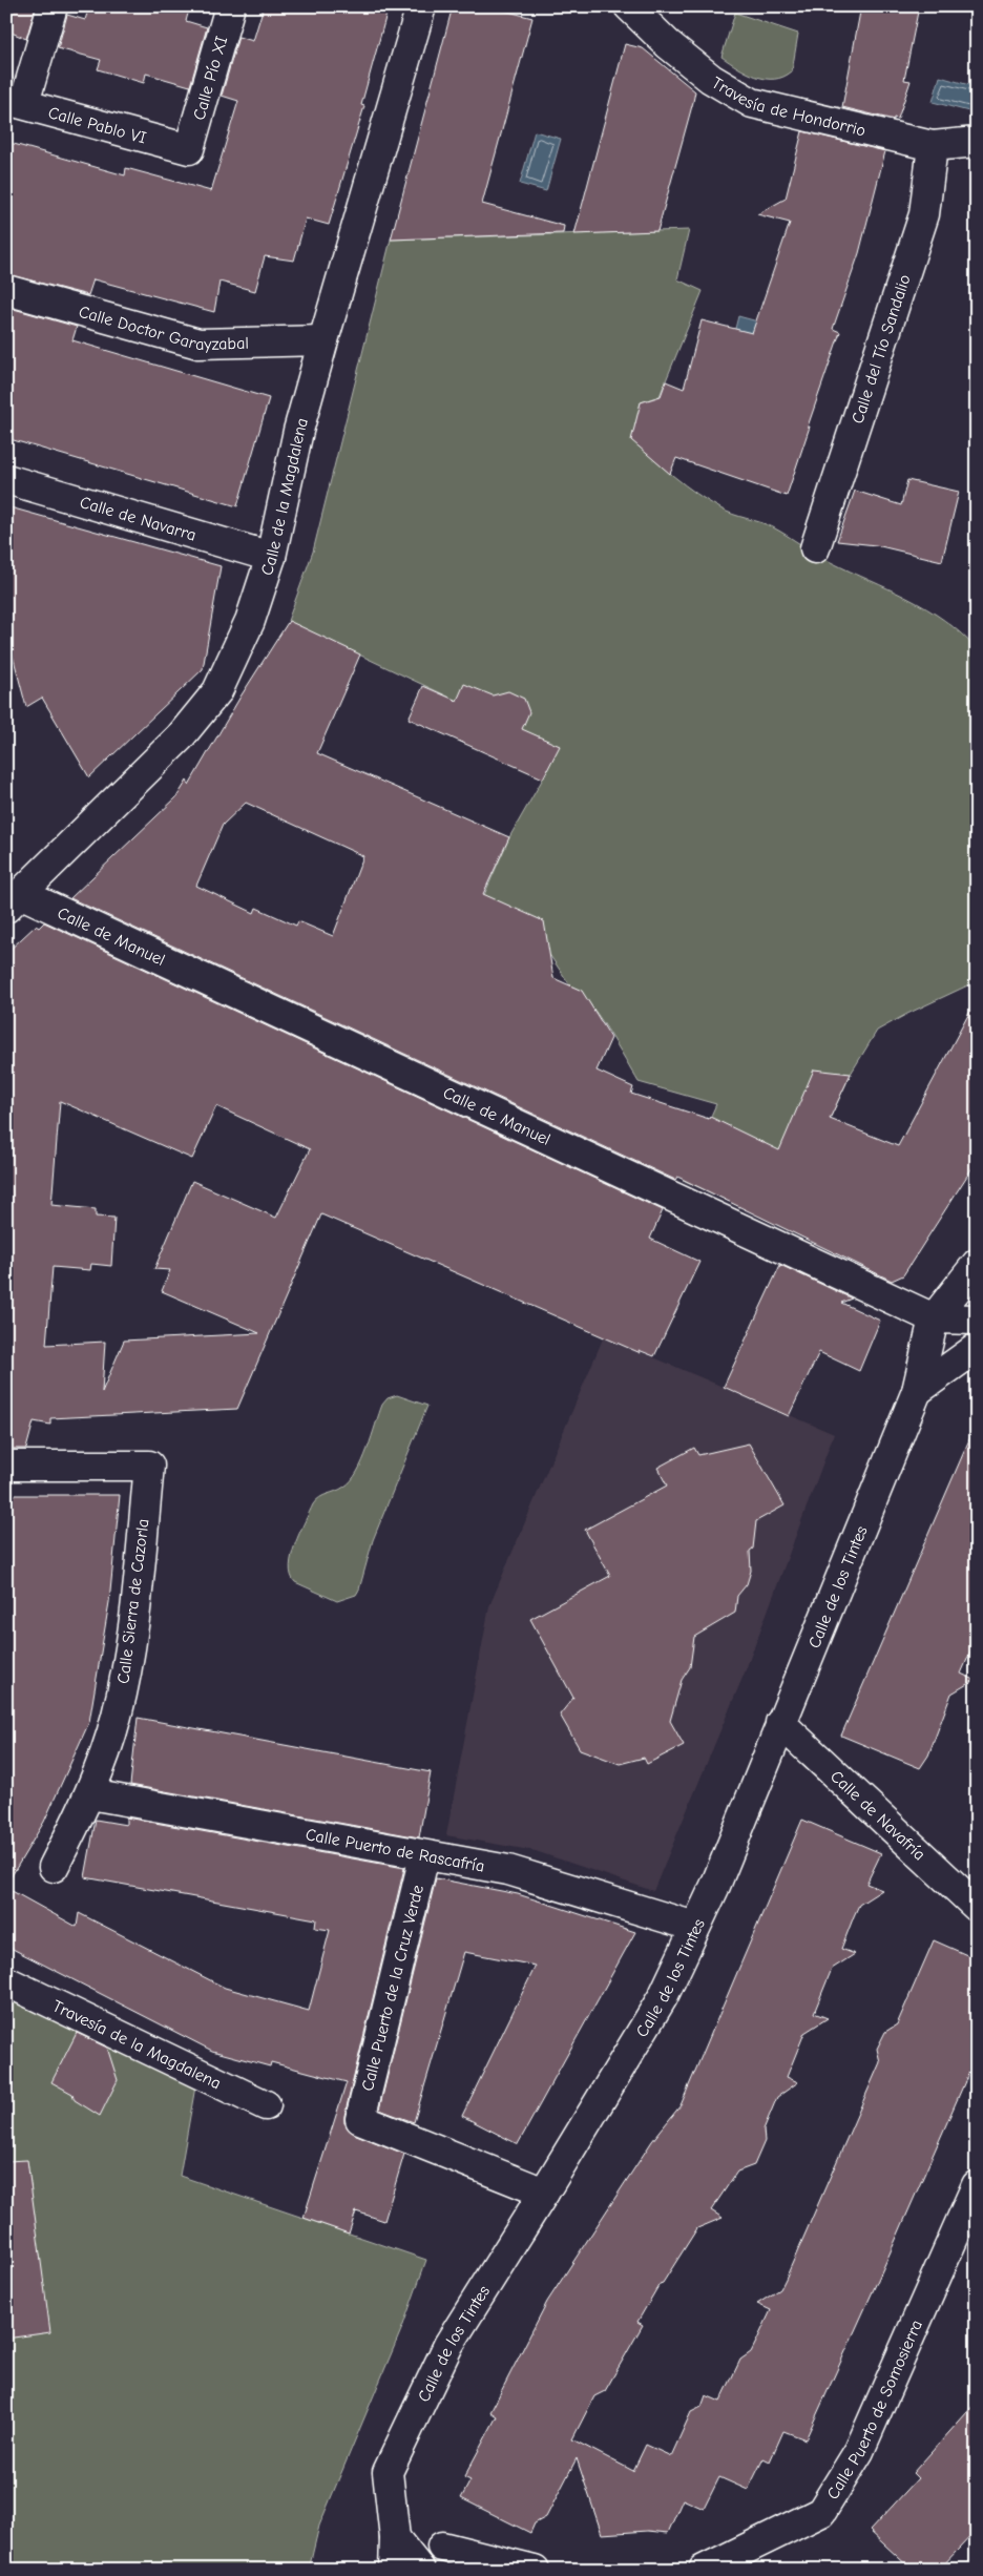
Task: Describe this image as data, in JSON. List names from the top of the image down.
{
  "streets": {
    "street": [
      "Calle Pío XI",
      "Travesía de Hondorrio",
      "Calle Pablo VI",
      "Calle Doctor Garayzabal",
      "Calle del Tío Sandalio",
      "Calle de la Magdalena",
      "Calle de Navarra",
      "Calle de Manuel",
      "Calle de los Tintes",
      "Calle Sierra de Cazorla",
      "Calle de Navafría",
      "Calle Puerto de Rascafría",
      "Calle Puerto de la Cruz Verde",
      "Travesía de la Magdalena",
      "Calle Puerto de Somosierra"
    ]
  },
  "crossings": [
    ["Calle Pío XI", "Calle Pablo VI"],
    ["Travesía de Hondorrio", "Calle del Tío Sandalio"],
    ["Calle Doctor Garayzabal", "Calle de la Magdalena"],
    ["Calle de la Magdalena", "Calle de Navarra"],
    ["Calle de la Magdalena", "Calle de Manuel"],
    ["Calle de Manuel", "Calle de los Tintes"],
    ["Calle de los Tintes", "Calle de Navafría"],
    ["Calle de los Tintes", "Calle Puerto de Rascafría"],
    ["Calle de los Tintes", "Calle Puerto de la Cruz Verde"],
    ["Calle Sierra de Cazorla", "Calle Puerto de Rascafría"],
    ["Calle Puerto de Rascafría", "Calle Puerto de la Cruz Verde"]
  ]
}
